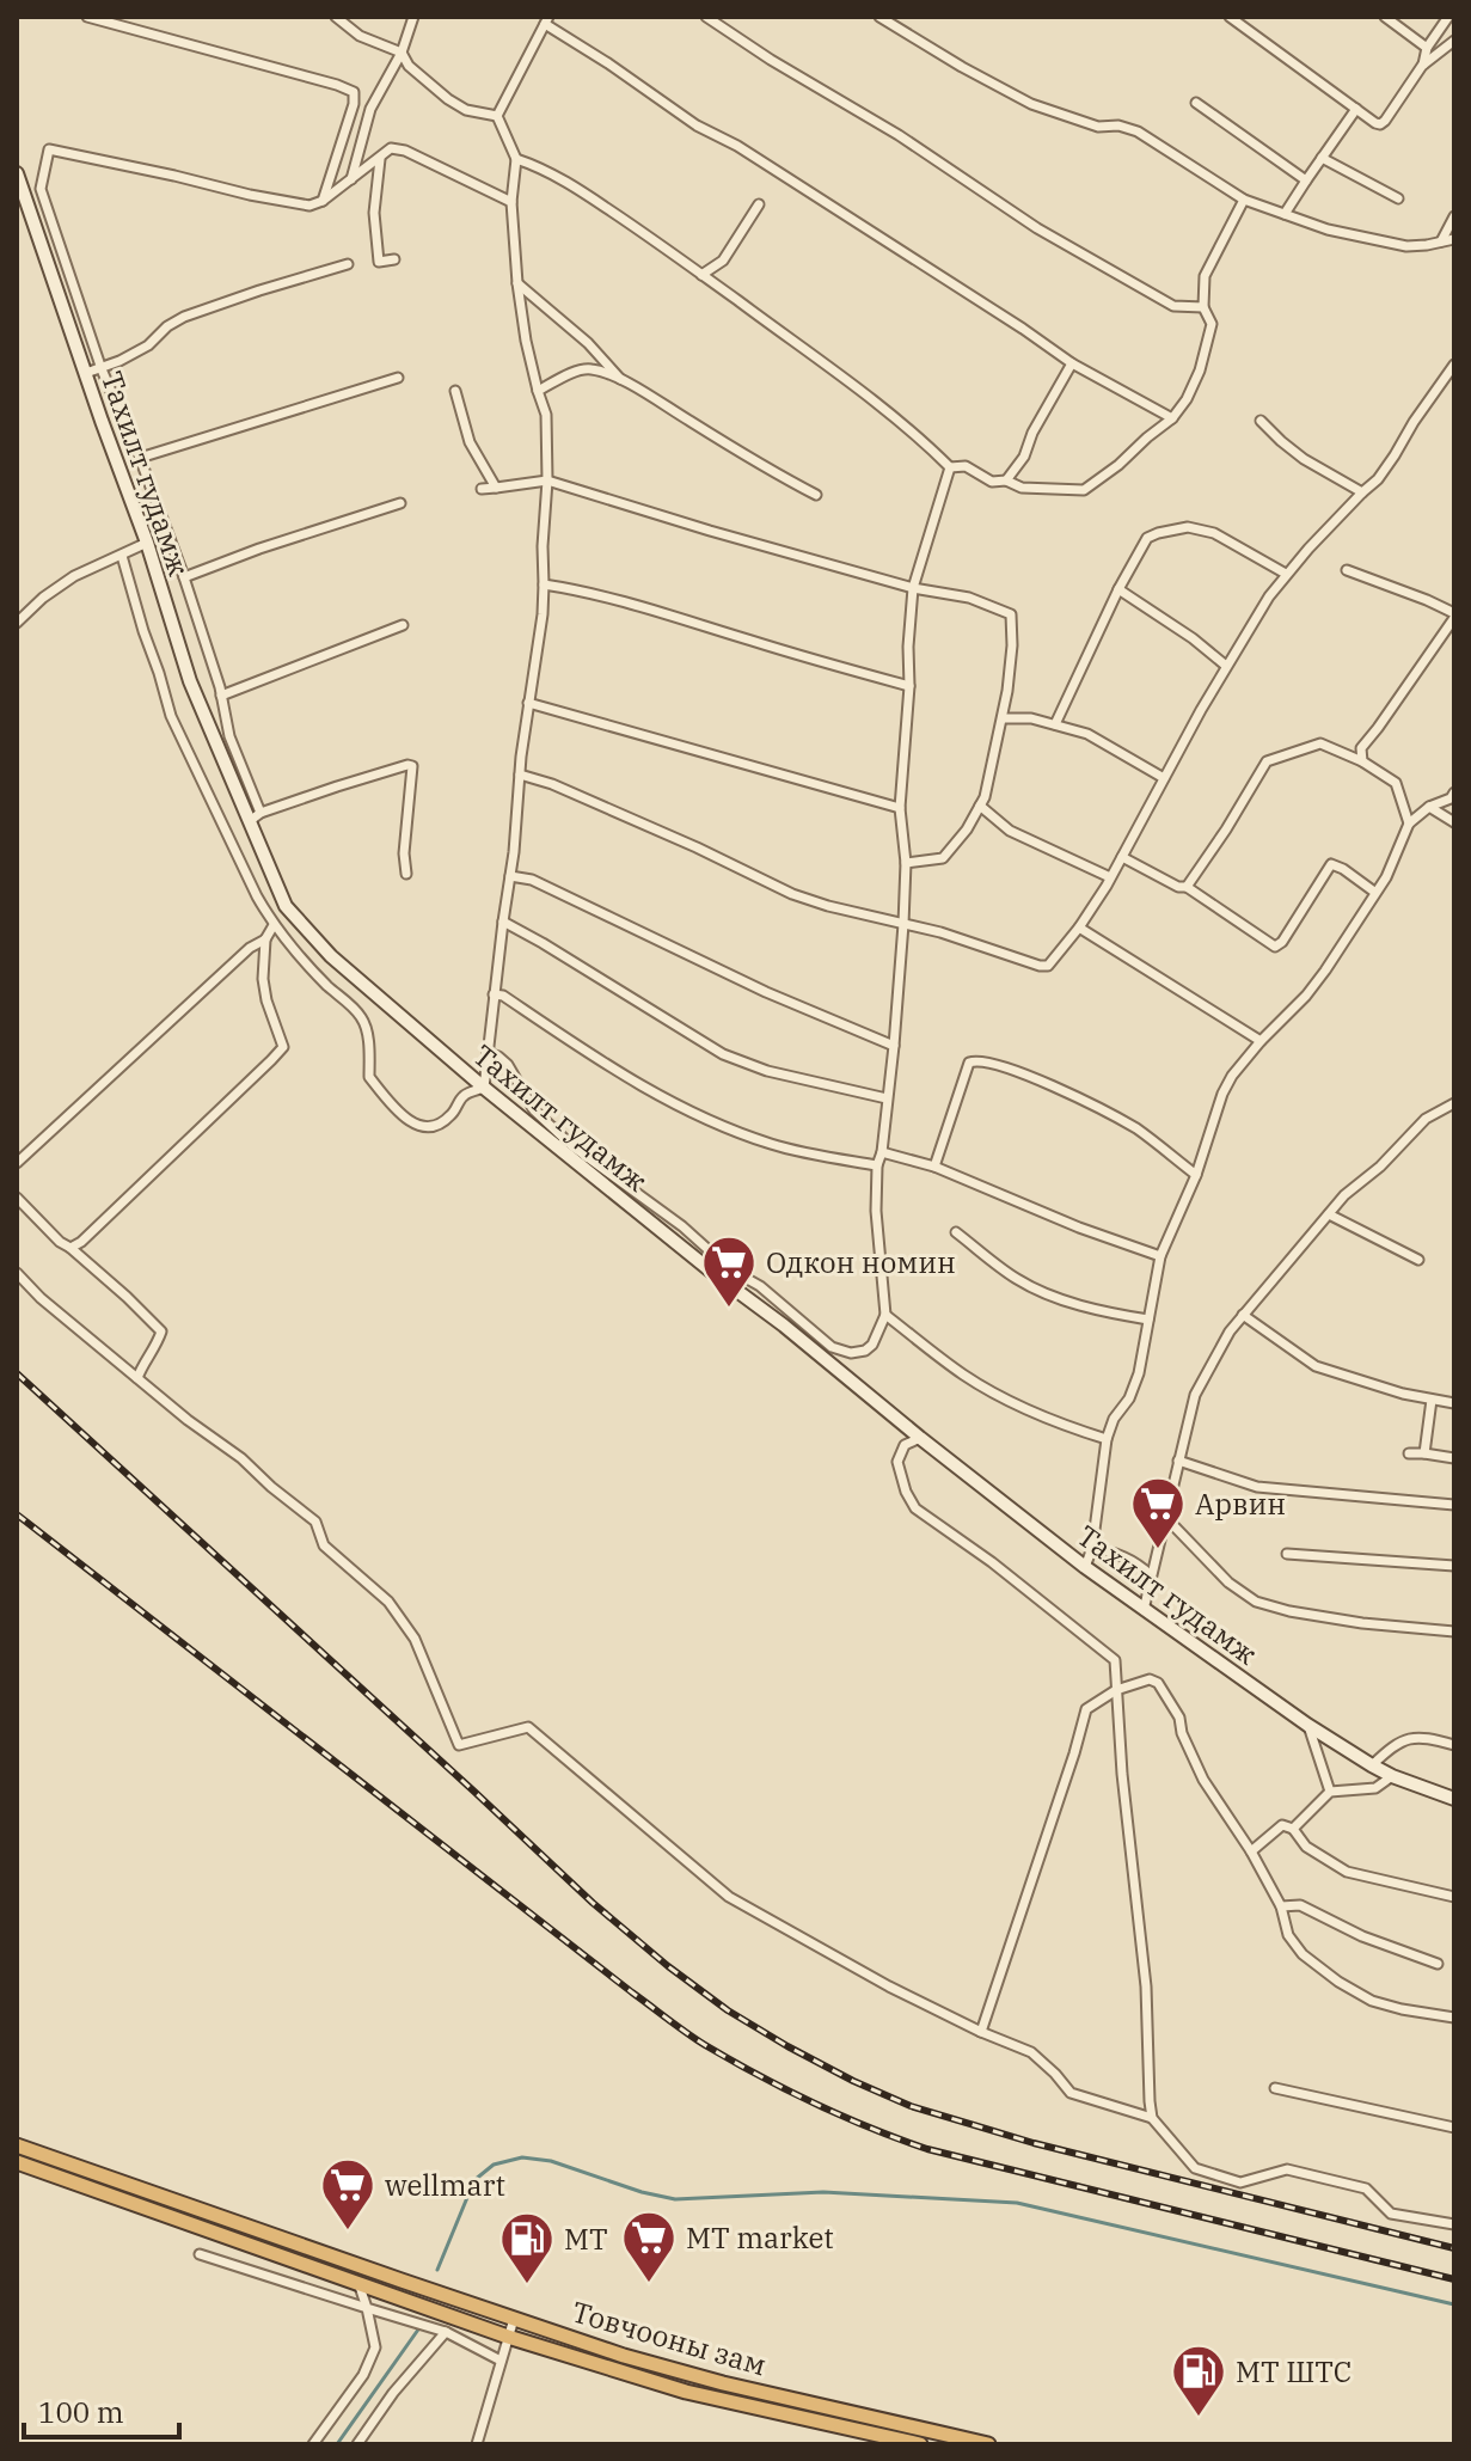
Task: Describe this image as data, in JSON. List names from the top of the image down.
{
  "streets": {
    "highway": ["Товчооны зам"],
    "main road": ["Тахилт гудамж"]
  },
  "places": {
    "supermarket": [
      "Одкон номин",
      "Арвин",
      "wellmart",
      "MT market"
    ],
    "fuel station": ["МТ", "MT ШТС"]
  },
  "scale_bar": "100 m"
}
